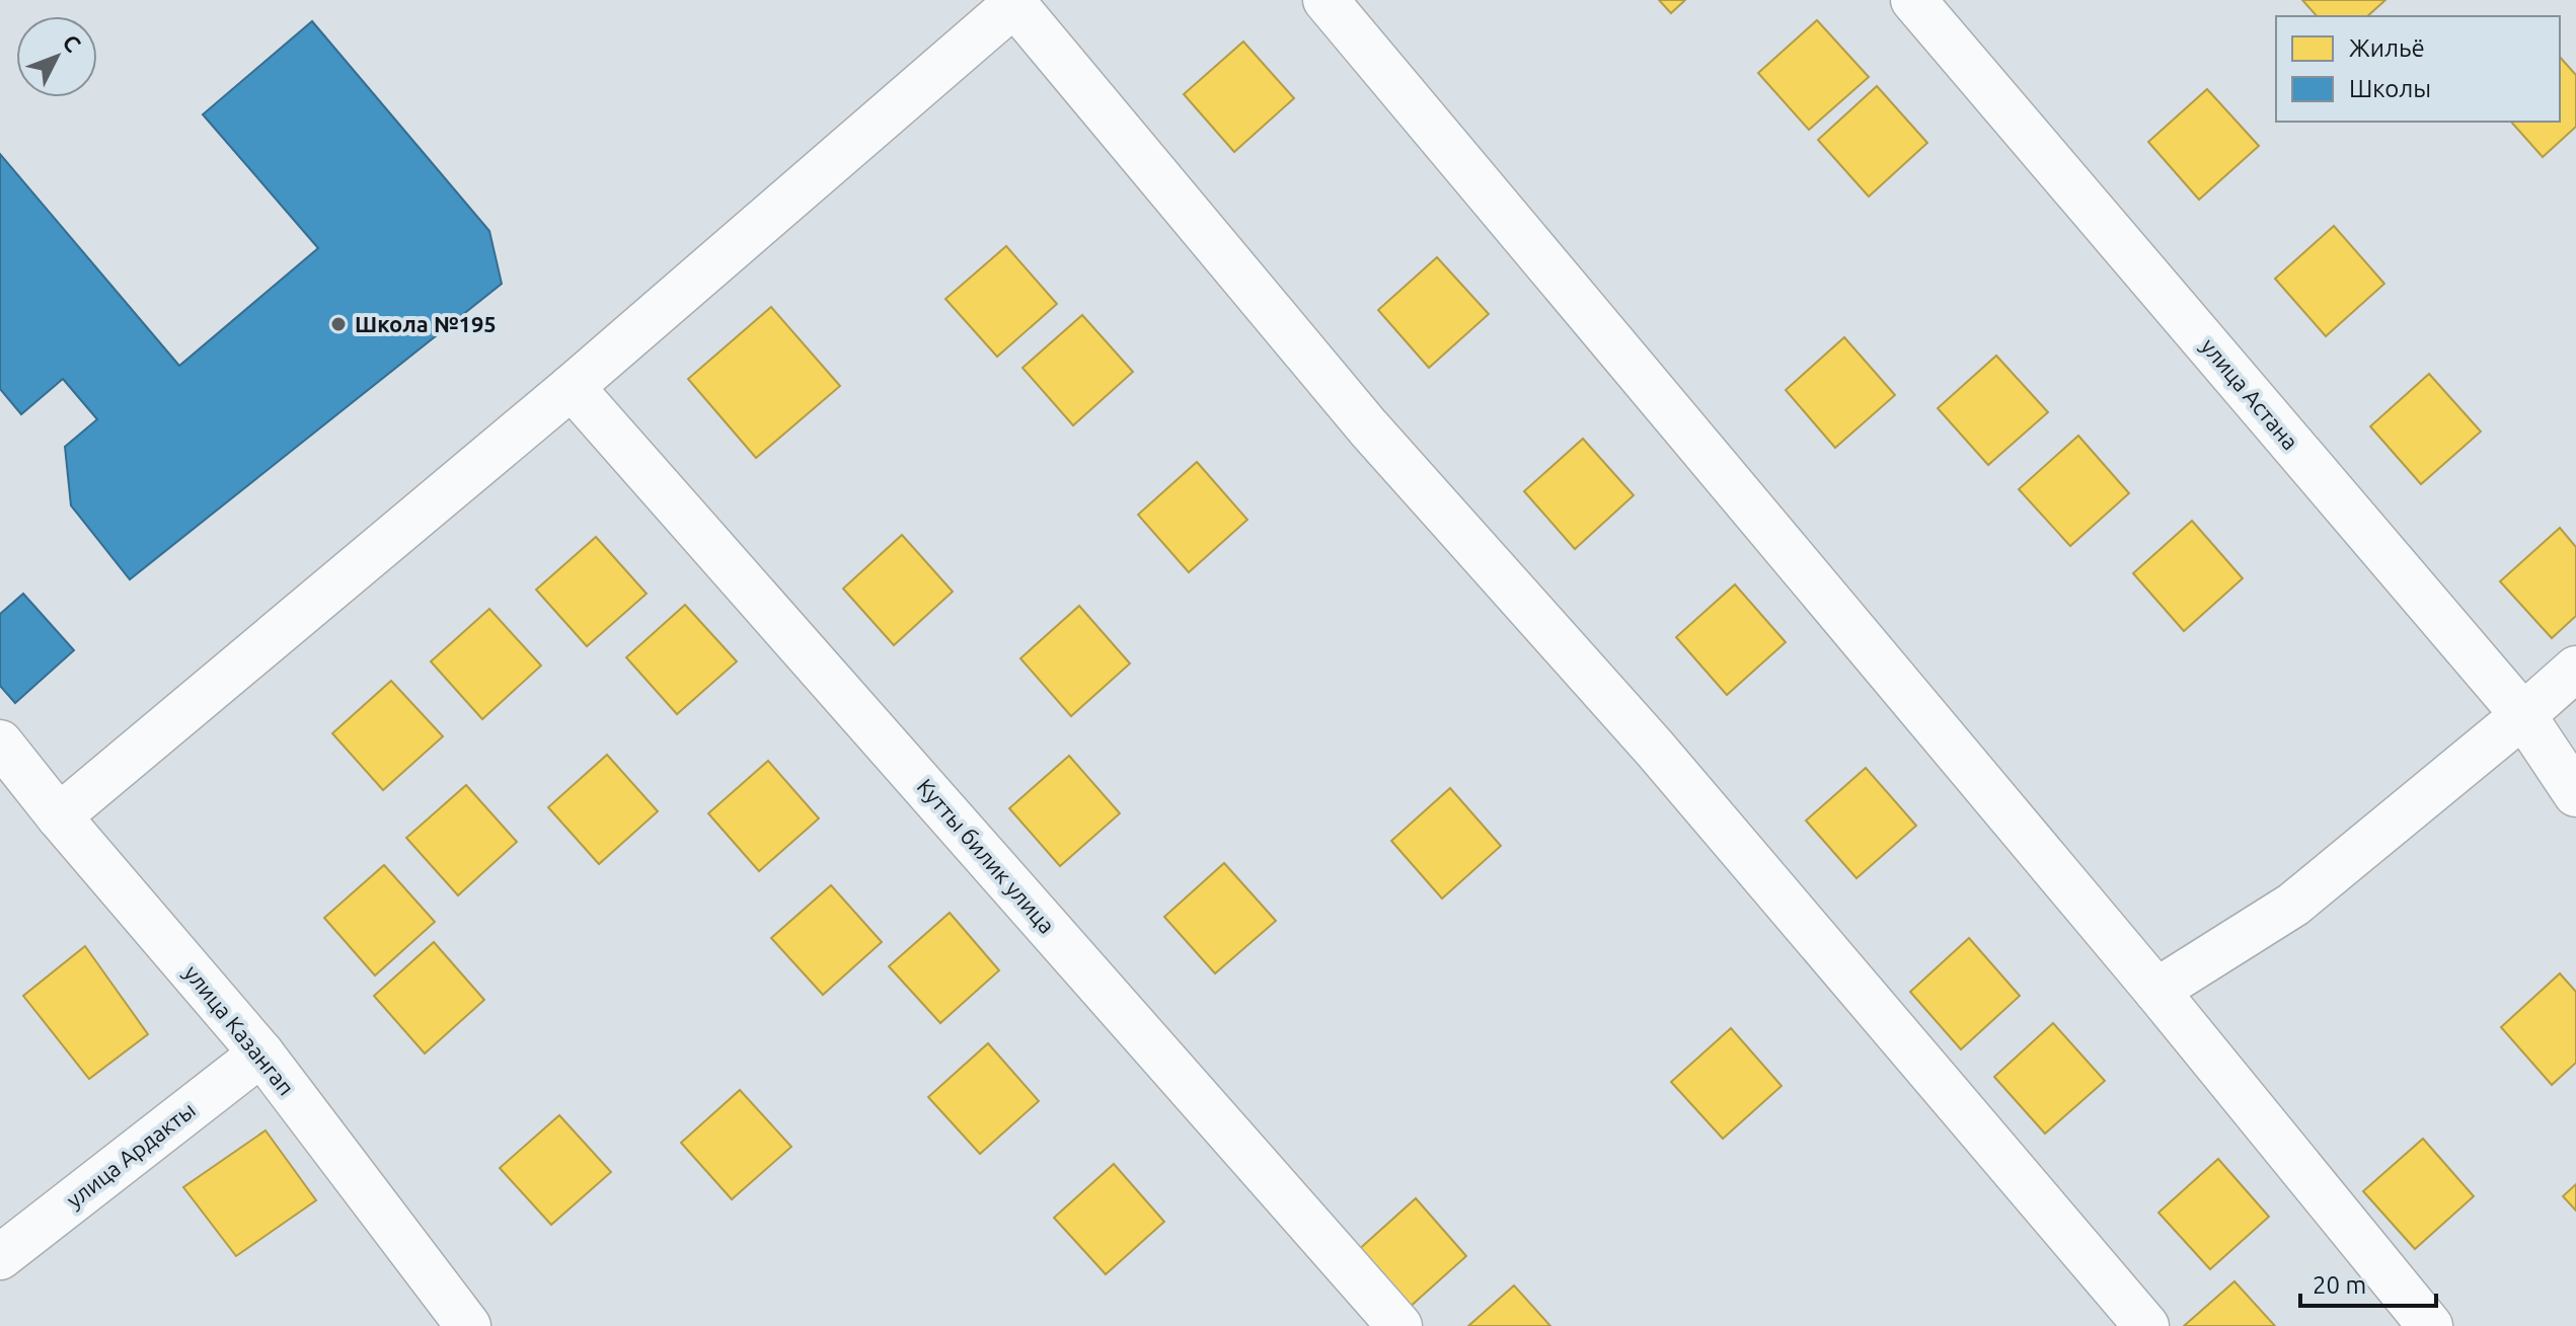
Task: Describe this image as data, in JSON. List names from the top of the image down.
{
  "streets": {
    "street": [
      "улица Астана",
      "Кутты билик улица",
      "улица Казангап",
      "улица Ардакты"
    ]
  },
  "crossings": [
    ["улица Казангап", "улица Ардакты"]
  ],
  "places": ["Школа №195"],
  "legend": ["Жильё", "Школы"],
  "scale_bar": "20 m",
  "north": "top right"
}
